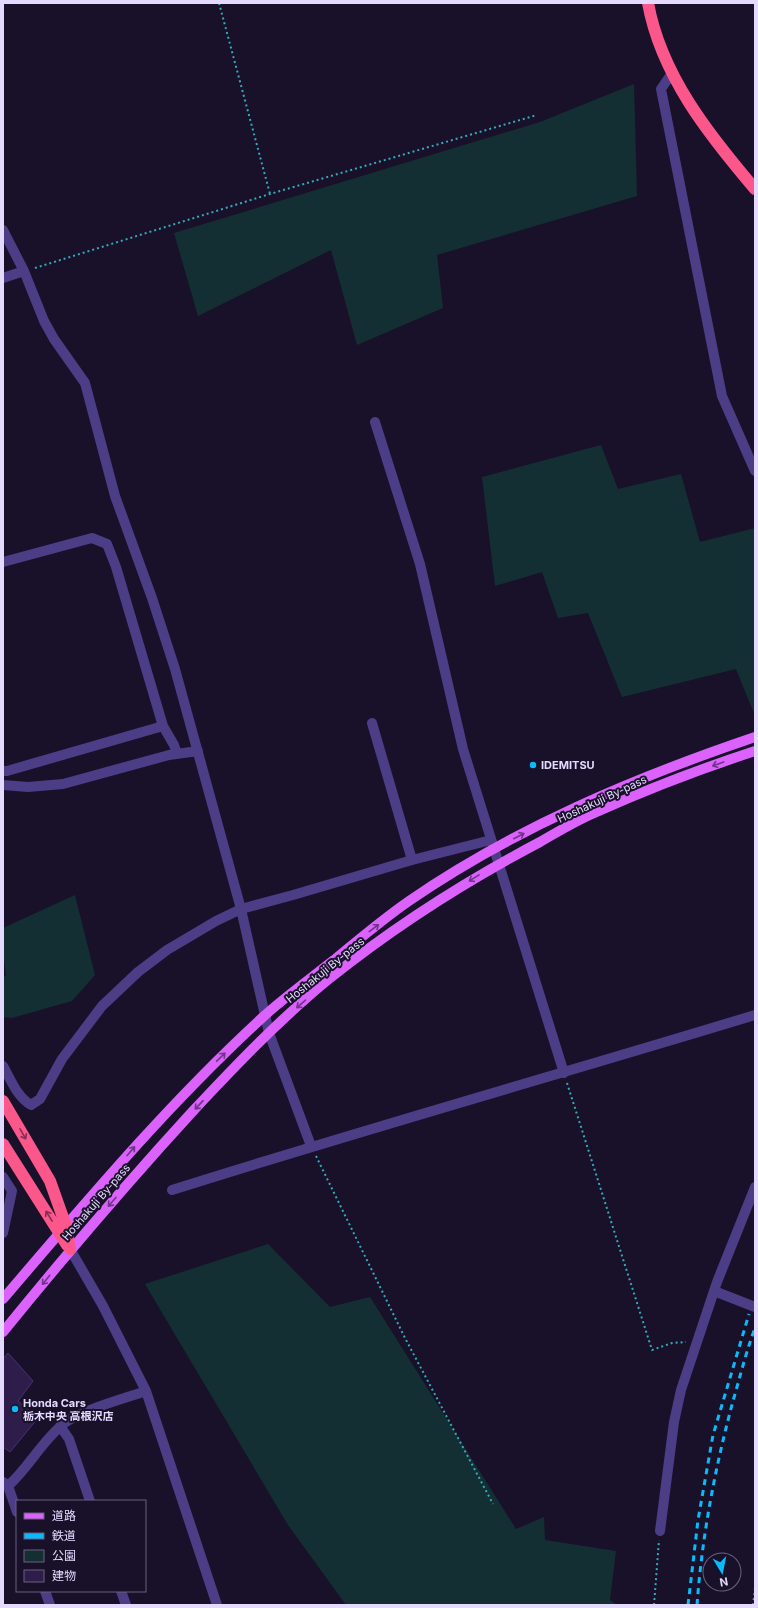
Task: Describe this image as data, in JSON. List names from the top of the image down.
{
  "streets": {
    "main road": ["Hoshakuji By-pass"]
  },
  "places": ["IDEMITSU", "Honda Cars 栃木中央 高根沢店"],
  "legend": [
    "道路",
    "鉄道",
    "公園",
    "建物"
  ],
  "north": "bottom"
}
